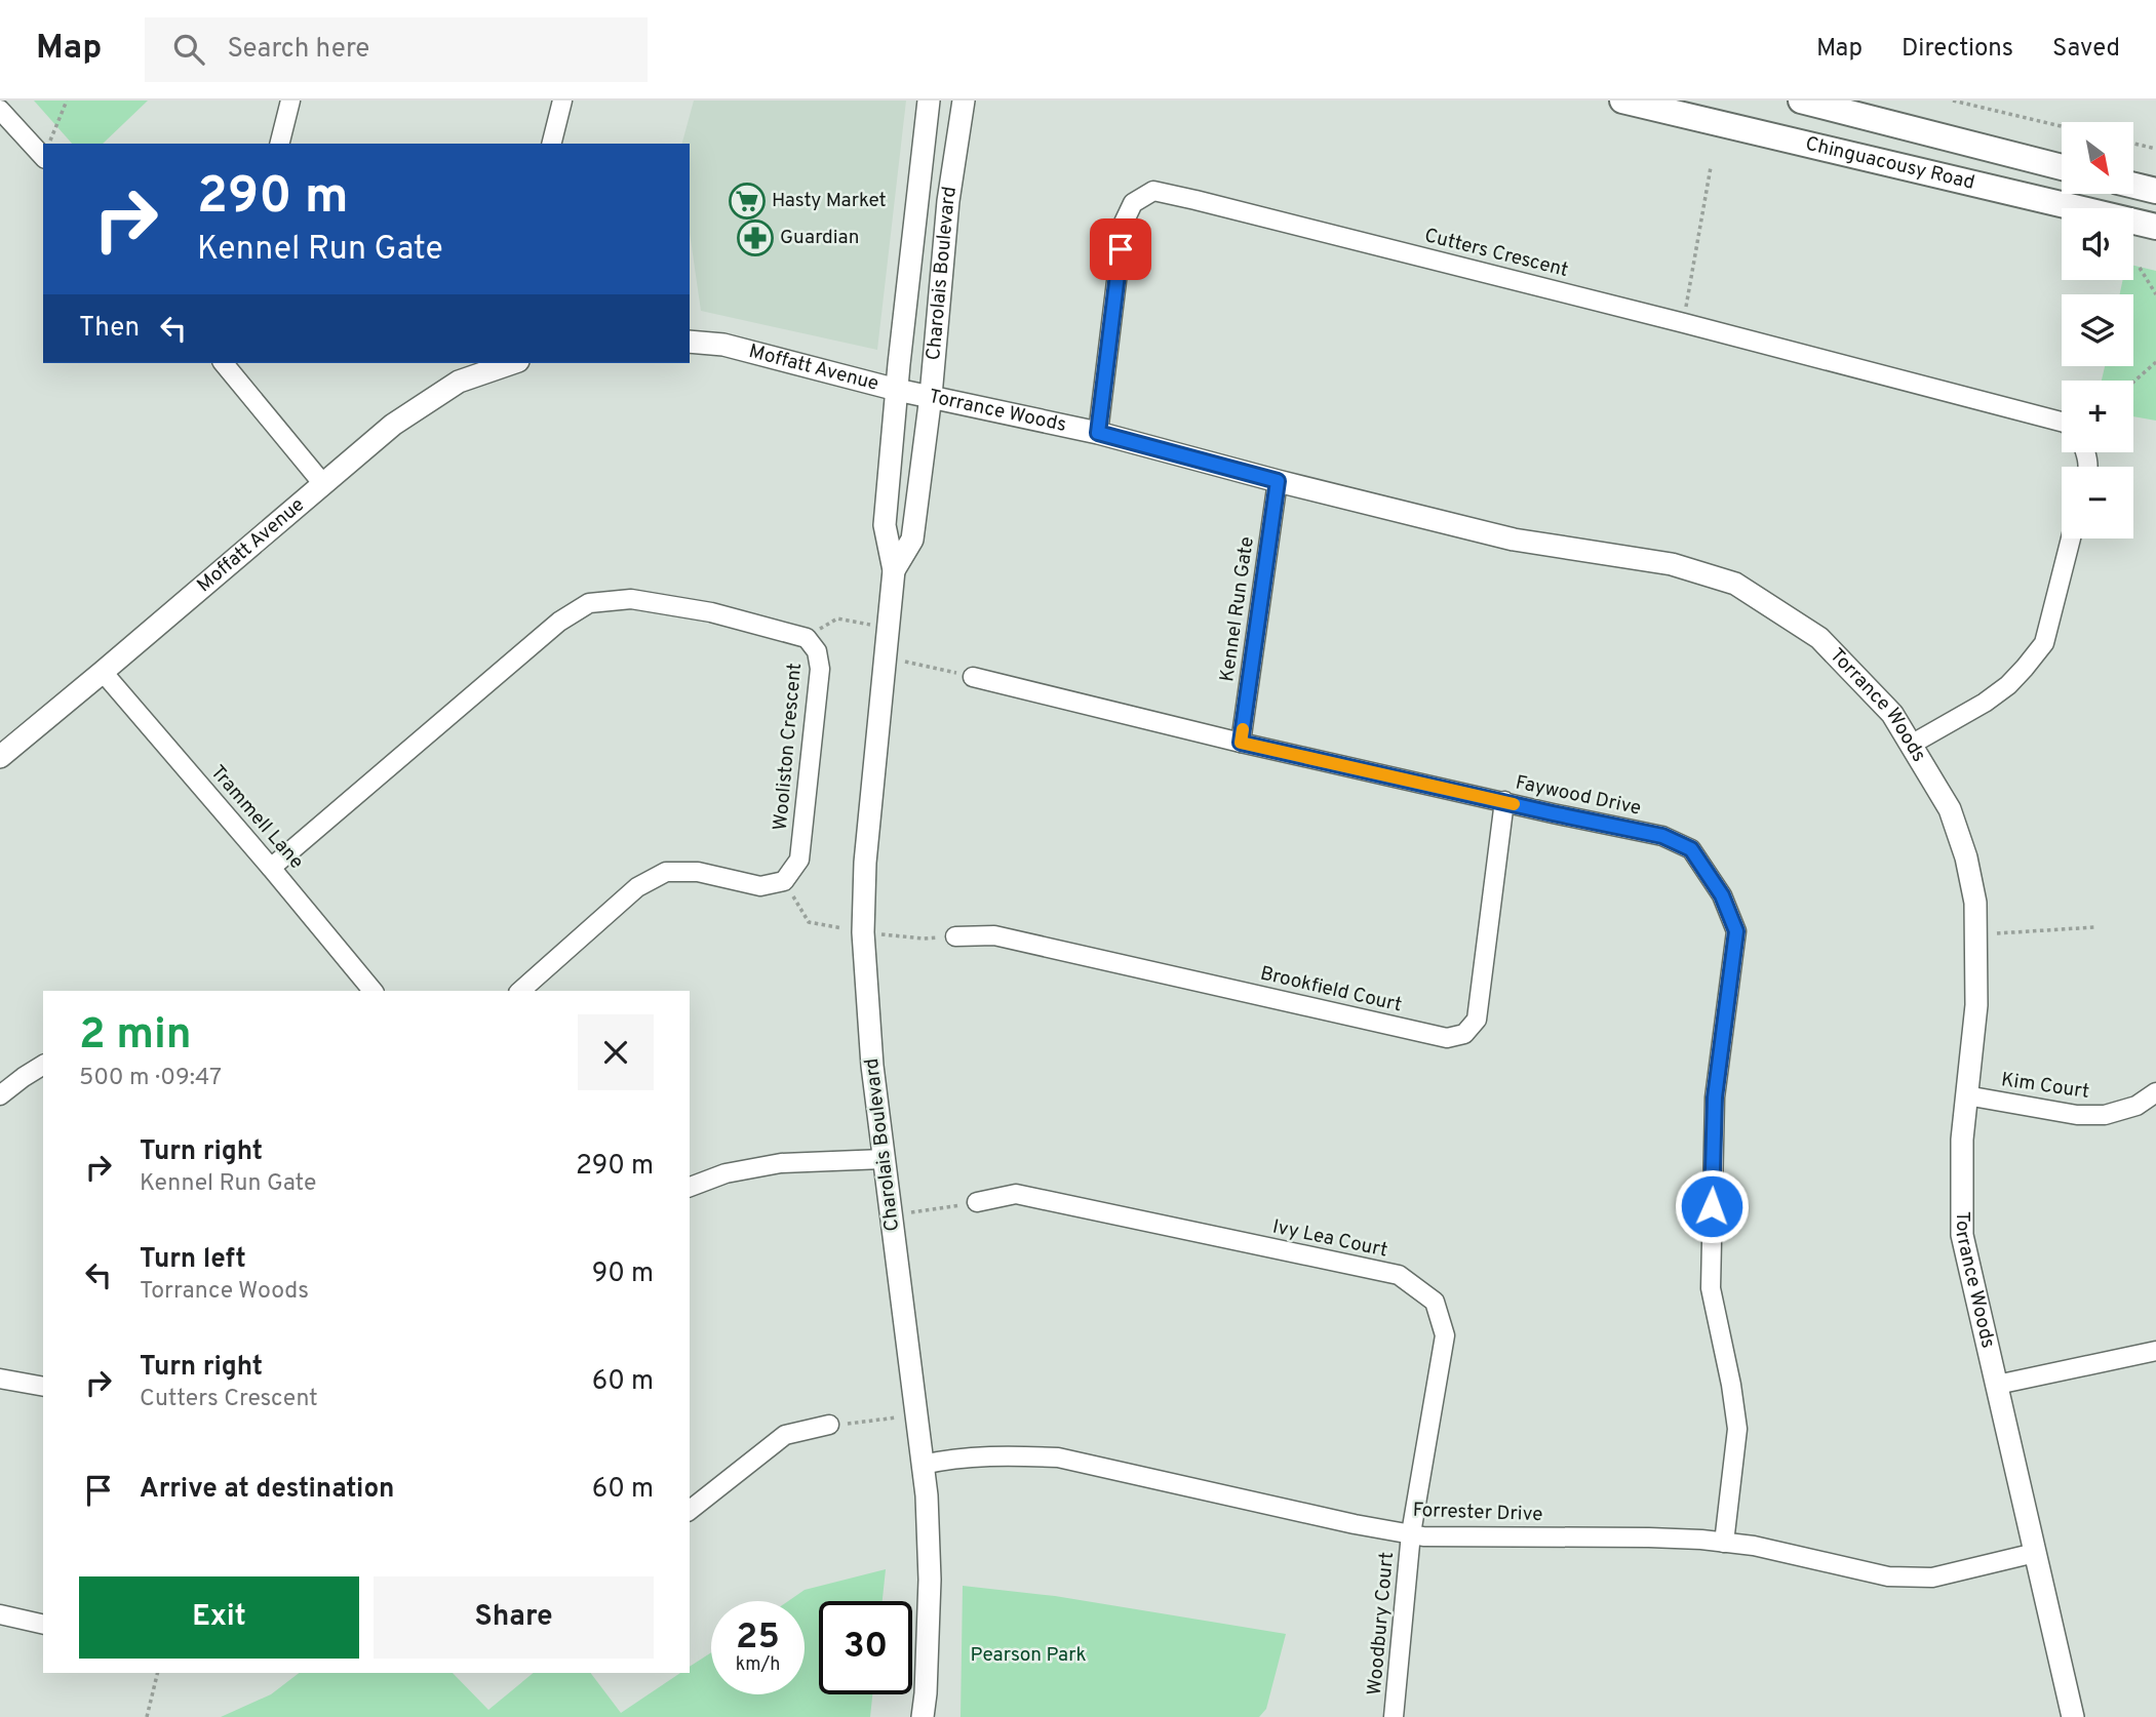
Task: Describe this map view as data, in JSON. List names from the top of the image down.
{
  "streets": {
    "main road": ["Chinguacousy Road"],
    "street": [
      "Cutters Crescent",
      "Charolais Boulevard",
      "Moffatt Avenue",
      "Torrance Woods",
      "Kennel Run Gate",
      "Wooliston Crescent",
      "Faywood Drive",
      "Trammell Lane",
      "Brookfield Court",
      "Kim Court",
      "Ivy Lea Court",
      "Forrester Drive",
      "Woodbury Court"
    ]
  },
  "crossings": [
    ["Cutters Crescent", "Torrance Woods"],
    ["Charolais Boulevard", "Moffatt Avenue"],
    ["Charolais Boulevard", "Torrance Woods"],
    ["Charolais Boulevard", "Forrester Drive"],
    ["Moffatt Avenue", "Torrance Woods"],
    ["Moffatt Avenue", "Trammell Lane"],
    ["Torrance Woods", "Kennel Run Gate"],
    ["Torrance Woods", "Kim Court"],
    ["Torrance Woods", "Forrester Drive"],
    ["Kennel Run Gate", "Faywood Drive"],
    ["Wooliston Crescent", "Trammell Lane"],
    ["Faywood Drive", "Brookfield Court"],
    ["Faywood Drive", "Forrester Drive"],
    ["Ivy Lea Court", "Forrester Drive"],
    ["Ivy Lea Court", "Woodbury Court"],
    ["Forrester Drive", "Woodbury Court"]
  ],
  "parks": ["Pearson Park"],
  "places": {
    "supermarket": ["Hasty Market"],
    "pharmacy": ["Guardian"]
  },
  "north": "bottom right",
  "page": {
    "header": "Map",
    "search": "Search here",
    "nav": ["Map", "Directions", "Saved"],
    "map_buttons": ["+", "−"],
    "turn": ["290 m", "Kennel Run Gate"],
    "then": "Then",
    "heading": ["2 min", "500 m · 09:47"],
    "list": [
      {
        "name": "Turn right",
        "note": "Kennel Run Gate",
        "value": "290 m"
      },
      {
        "name": "Turn left",
        "note": "Torrance Woods",
        "value": "90 m"
      },
      {
        "name": "Turn right",
        "note": "Cutters Crescent",
        "value": "60 m"
      },
      {
        "name": "Arrive at destination",
        "value": "60 m"
      }
    ],
    "buttons": ["Exit", "Share"],
    "speed": "25 km/h",
    "limit": "30"
  }
}
